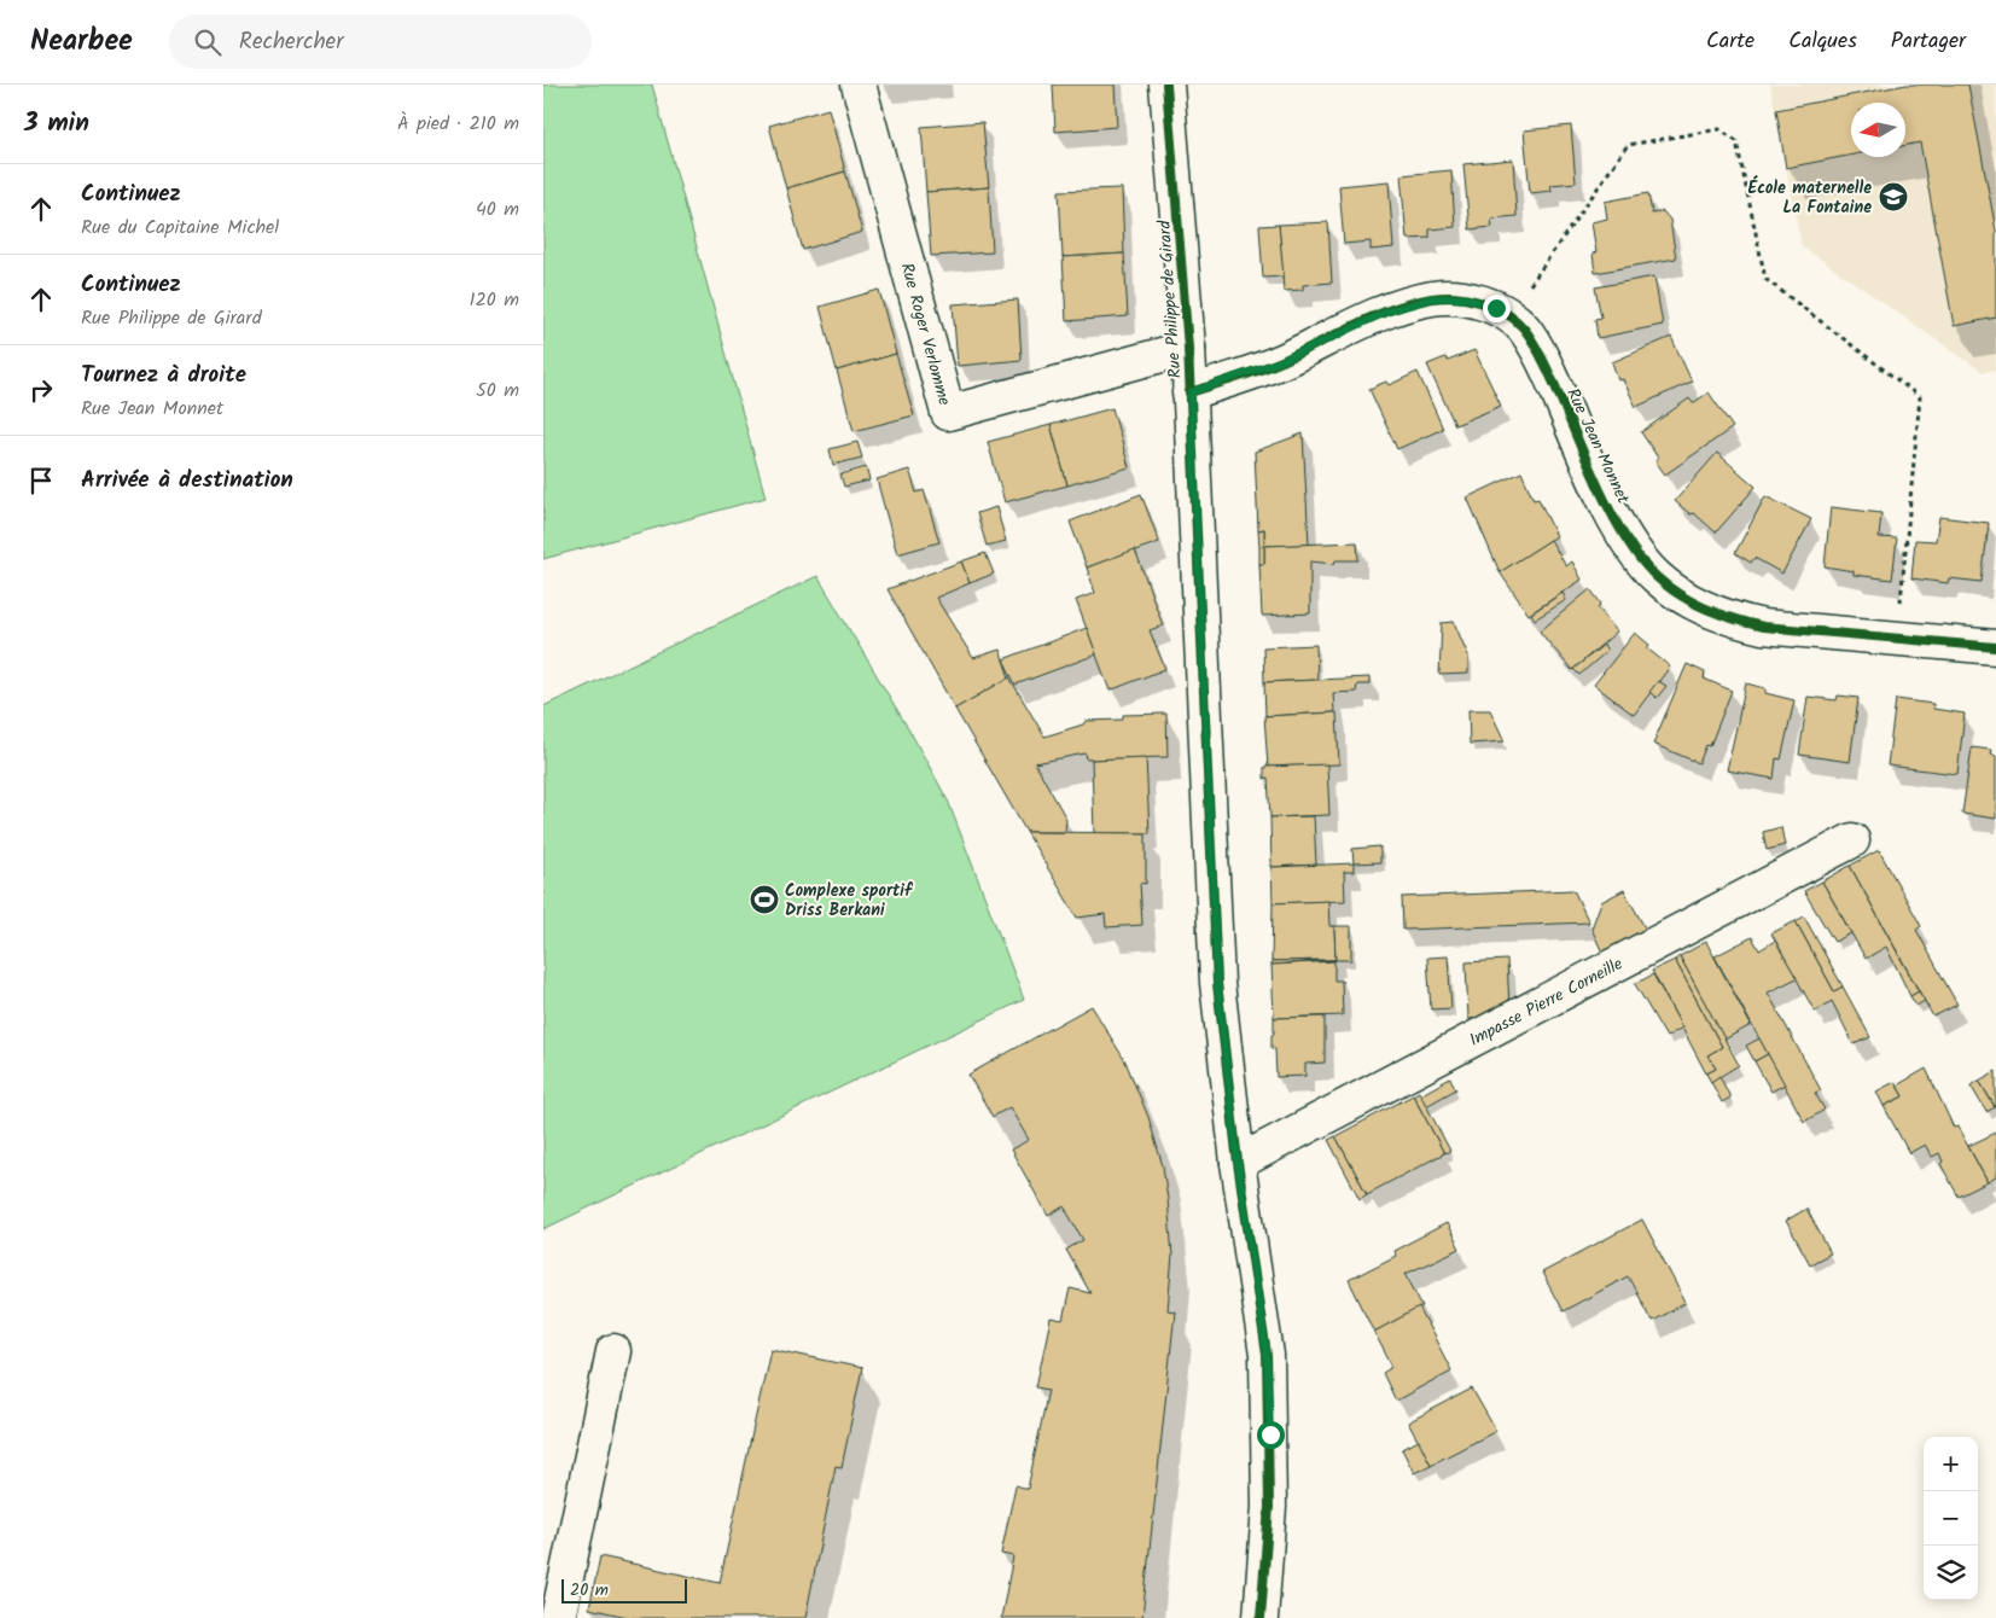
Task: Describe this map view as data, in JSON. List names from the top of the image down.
{
  "streets": {
    "street": [
      "Rue Philippe de Girard",
      "Rue Roger Verlomme",
      "Rue Jean Monnet",
      "Impasse Pierre Corneille"
    ]
  },
  "crossings": [
    ["Rue Philippe de Girard", "Rue Roger Verlomme"],
    ["Rue Philippe de Girard", "Rue Jean Monnet"],
    ["Rue Philippe de Girard", "Impasse Pierre Corneille"]
  ],
  "places": {
    "school or university": ["École maternelle La Fontaine"],
    "sports": ["Complexe sportif Driss Berkani"]
  },
  "scale_bar": "20 m",
  "north": "left",
  "page": {
    "header": "Nearbee",
    "search": "Rechercher",
    "nav": ["Carte", "Calques", "Partager"],
    "heading": ["3 min", "À pied · 210 m"],
    "list": [
      ["Continuez", "Rue du Capitaine Michel", "40 m"],
      ["Continuez", "Rue Philippe de Girard", "120 m"],
      ["Tournez à droite", "Rue Jean Monnet", "50 m"],
      "Arrivée à destination"
    ],
    "map_buttons": ["+", "−"],
    "scale": "20 m"
  }
}
